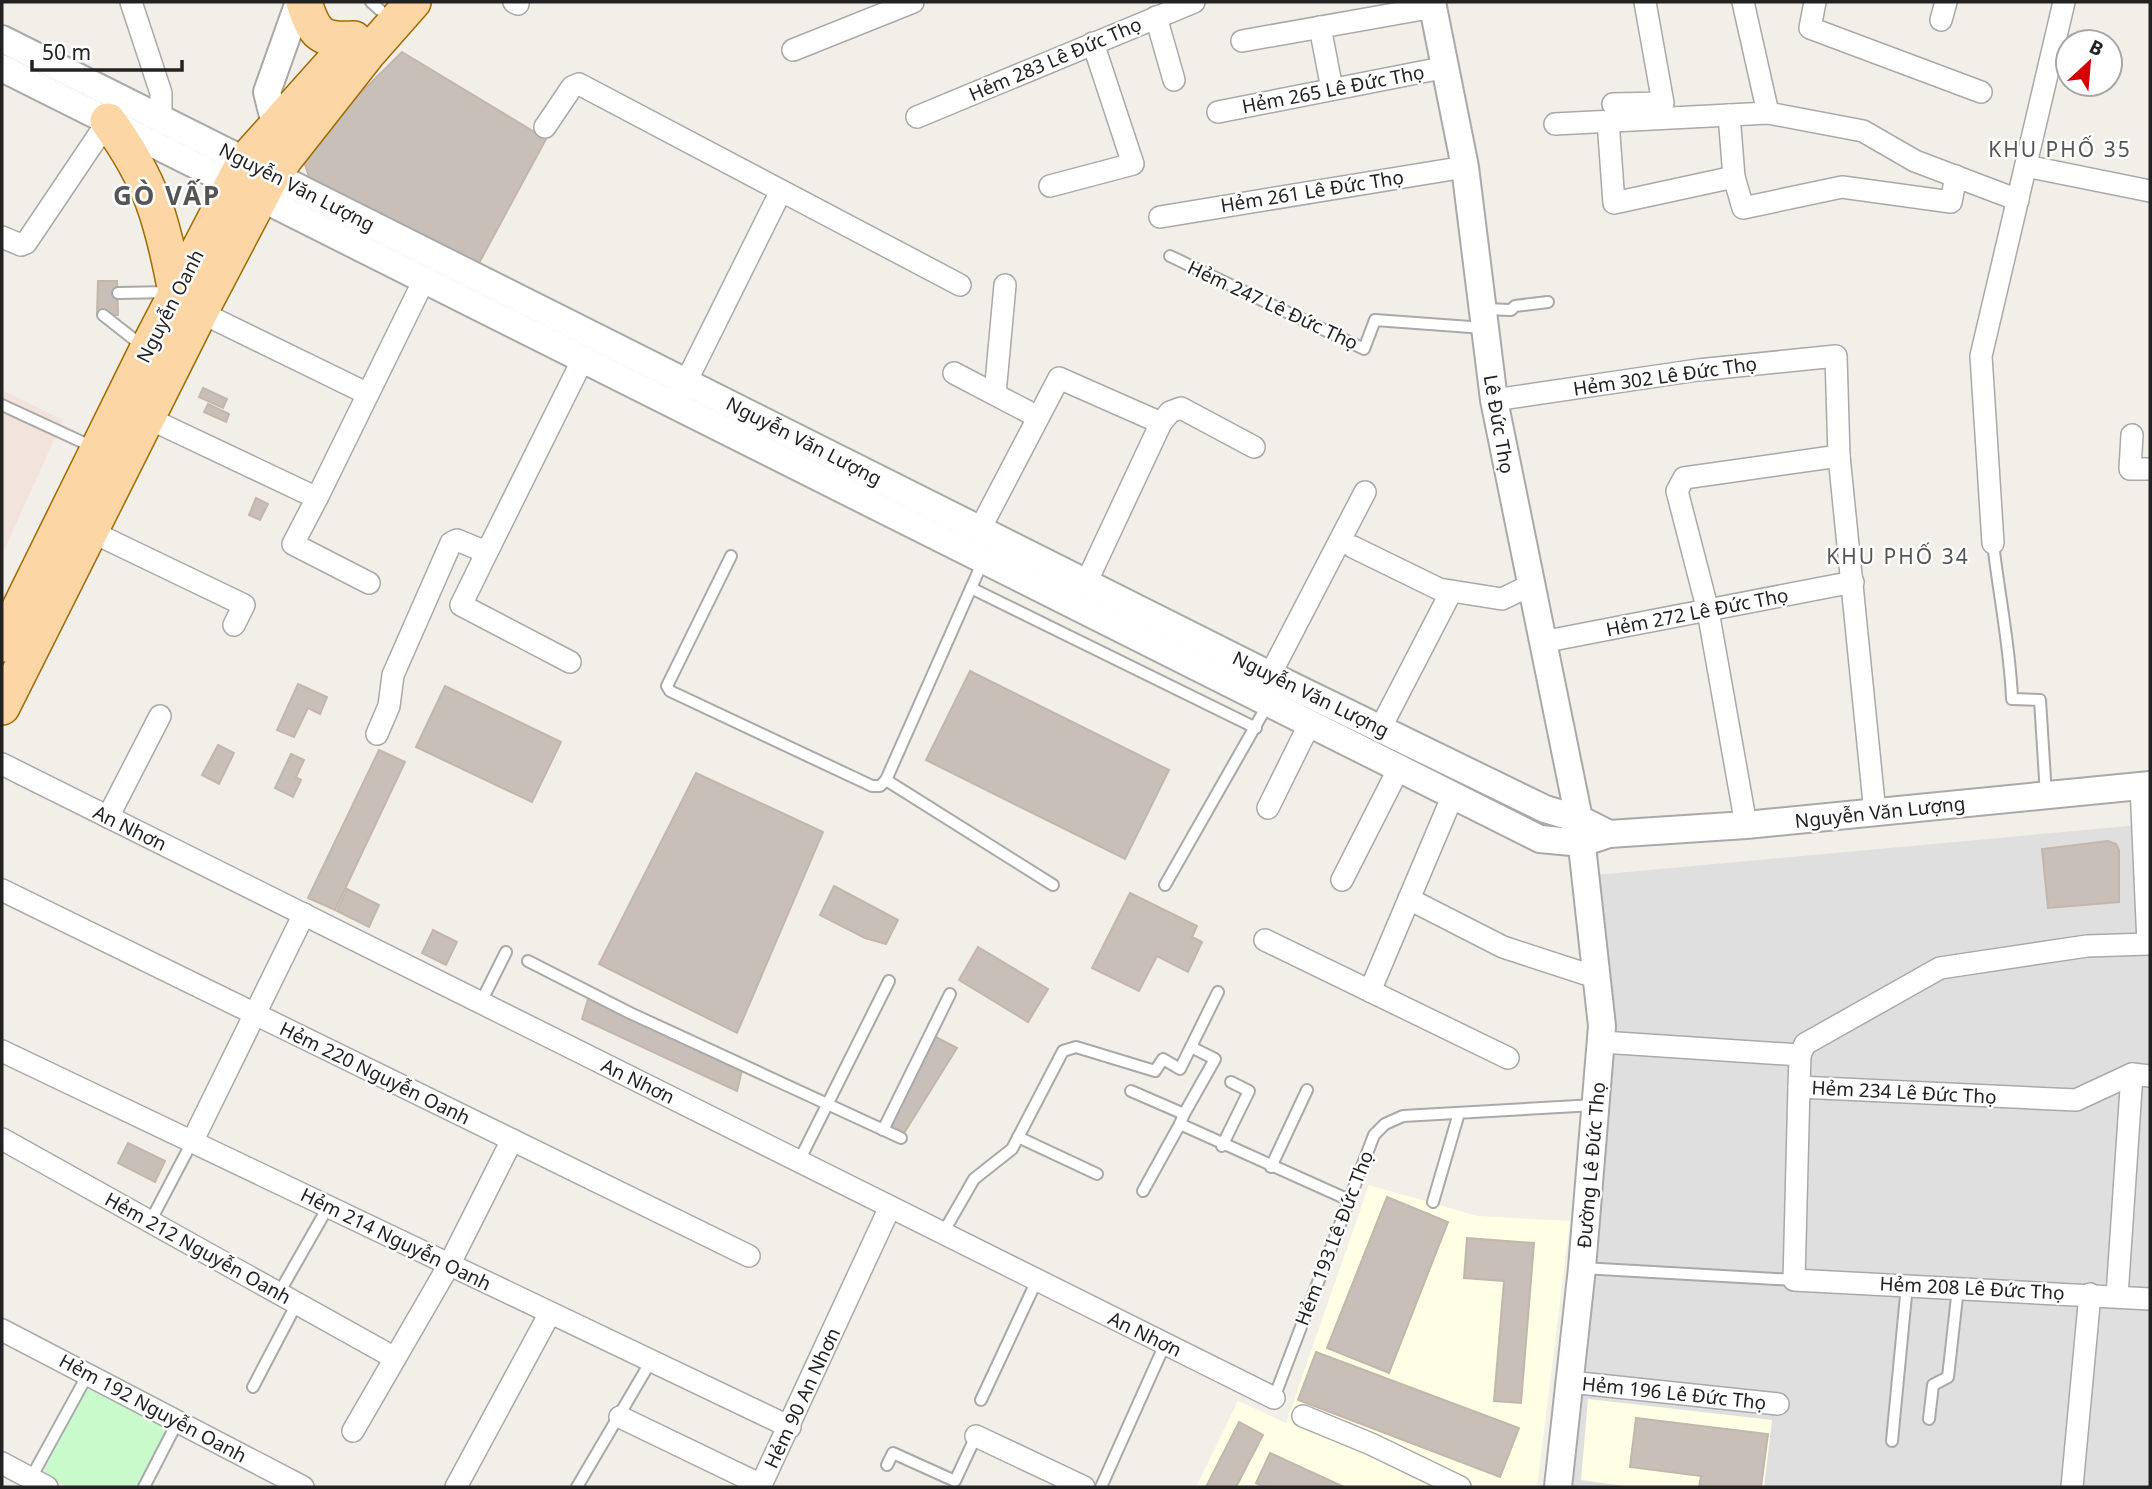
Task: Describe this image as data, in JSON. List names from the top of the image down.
{
  "streets": {
    "main road": ["Nguyễn Oanh"],
    "street": [
      "Hẻm 283 Lê Đức Thọ",
      "Hẻm 265 Lê Đức Thọ",
      "Nguyễn Văn Lượng",
      "Hẻm 261 Lê Đức Thọ",
      "Hẻm 302 Lê Đức Thọ",
      "Lê Đức Thọ",
      "Hẻm 272 Lê Đức Thọ",
      "An Nhơn",
      "Hẻm 220 Nguyễn Oanh",
      "Hẻm 234 Lê Đức Thọ",
      "Đường Lê Đức Thọ",
      "Hẻm 214 Nguyễn Oanh",
      "Hẻm 212 Nguyễn Oanh",
      "Hẻm 208 Lê Đức Thọ",
      "Hẻm 196 Lê Đức Thọ",
      "Hẻm 90 An Nhơn",
      "Hẻm 192 Nguyễn Oanh"
    ],
    "lane": ["Hẻm 247 Lê Đức Thọ", "Hẻm 193 Lê Đức Thọ"]
  },
  "crossings": [
    ["Hẻm 265 Lê Đức Thọ", "Lê Đức Thọ"],
    ["Nguyễn Văn Lượng", "Nguyễn Oanh"],
    ["Nguyễn Văn Lượng", "Lê Đức Thọ"],
    ["Nguyễn Văn Lượng", "Đường Lê Đức Thọ"],
    ["Hẻm 261 Lê Đức Thọ", "Lê Đức Thọ"],
    ["Hẻm 247 Lê Đức Thọ", "Lê Đức Thọ"],
    ["Hẻm 302 Lê Đức Thọ", "Lê Đức Thọ"],
    ["Lê Đức Thọ", "Hẻm 272 Lê Đức Thọ"],
    ["Lê Đức Thọ", "Đường Lê Đức Thọ"],
    ["An Nhơn", "Hẻm 193 Lê Đức Thọ"],
    ["An Nhơn", "Hẻm 90 An Nhơn"],
    ["Hẻm 234 Lê Đức Thọ", "Đường Lê Đức Thọ"],
    ["Đường Lê Đức Thọ", "Hẻm 193 Lê Đức Thọ"],
    ["Đường Lê Đức Thọ", "Hẻm 196 Lê Đức Thọ"],
    ["Hẻm 214 Nguyễn Oanh", "Hẻm 90 An Nhơn"]
  ],
  "districts": ["KHU PHỐ 35", "GÒ VẤP", "KHU PHỐ 34"],
  "scale_bar": "50 m",
  "north": "top right"
}
